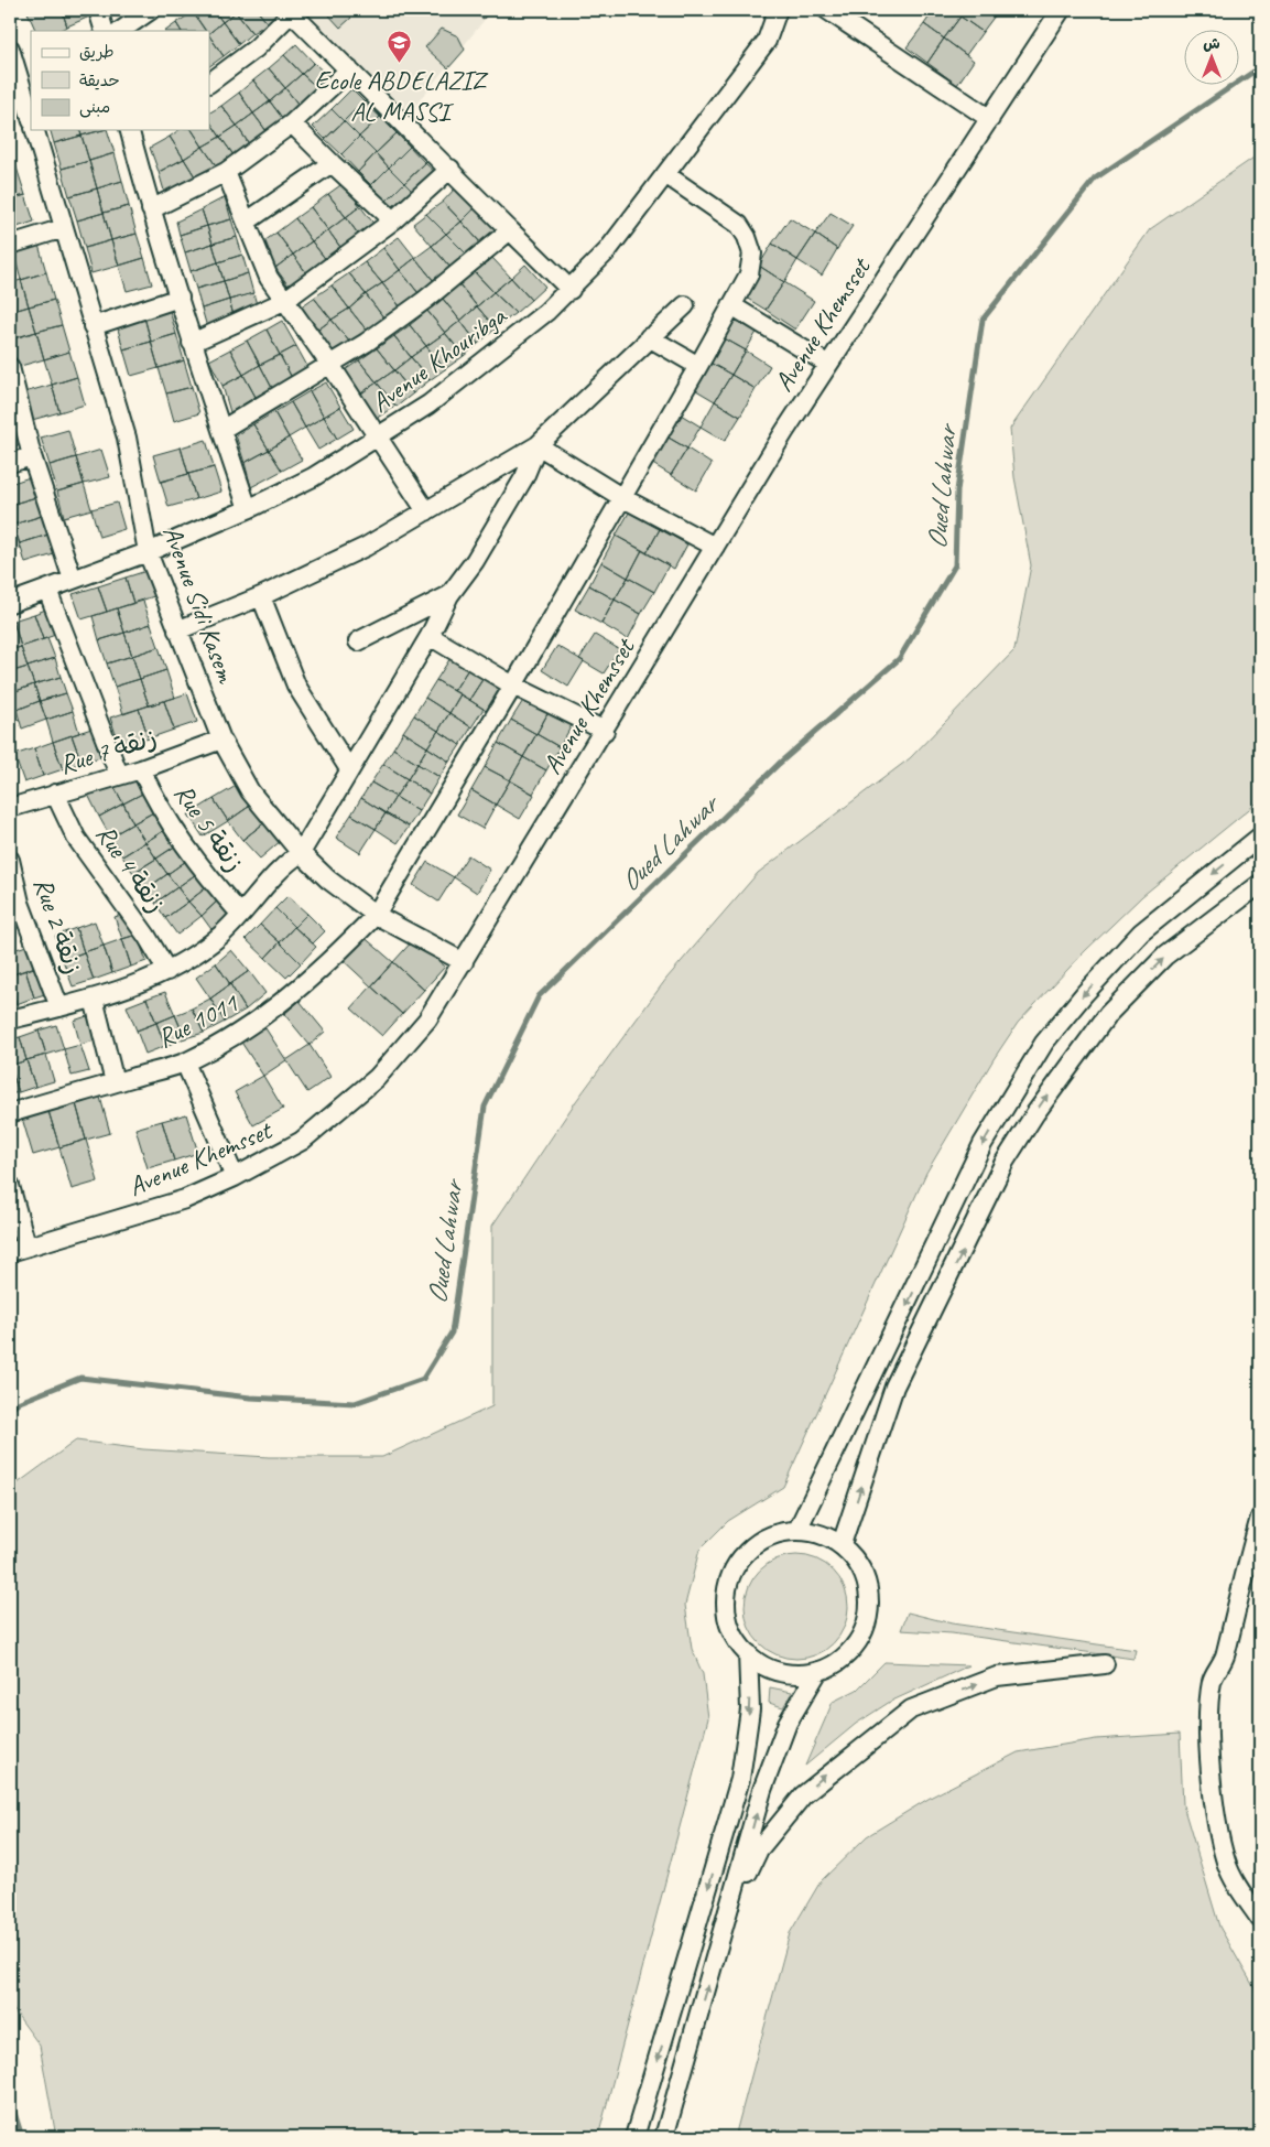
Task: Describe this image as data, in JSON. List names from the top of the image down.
{
  "streets": {
    "street": [
      "Avenue Khemsset",
      "Avenue Khouribga",
      "Avenue Sidi Kasem",
      "Rue 7 زنقة",
      "Rue 5 زنقة",
      "Rue 4 زنقة",
      "Rue 2 زنقة",
      "Rue 1011"
    ]
  },
  "crossings": [
    ["Avenue Khemsset", "Avenue Sidi Kasem"],
    ["Avenue Khouribga", "Avenue Sidi Kasem"],
    ["Avenue Khouribga", "Rue 1011"],
    ["Avenue Sidi Kasem", "Rue 7 زنقة"],
    ["Avenue Sidi Kasem", "Rue 1011"],
    ["Rue 7 زنقة", "Rue 5 زنقة"],
    ["Rue 7 زنقة", "Rue 4 زنقة"]
  ],
  "water": ["Oued Lahwar"],
  "places": {
    "school or university": ["Ecole ABDELAZIZ AL MASSI"]
  },
  "legend": ["طريق", "حديقة", "مبنى"],
  "north": "top"
}
